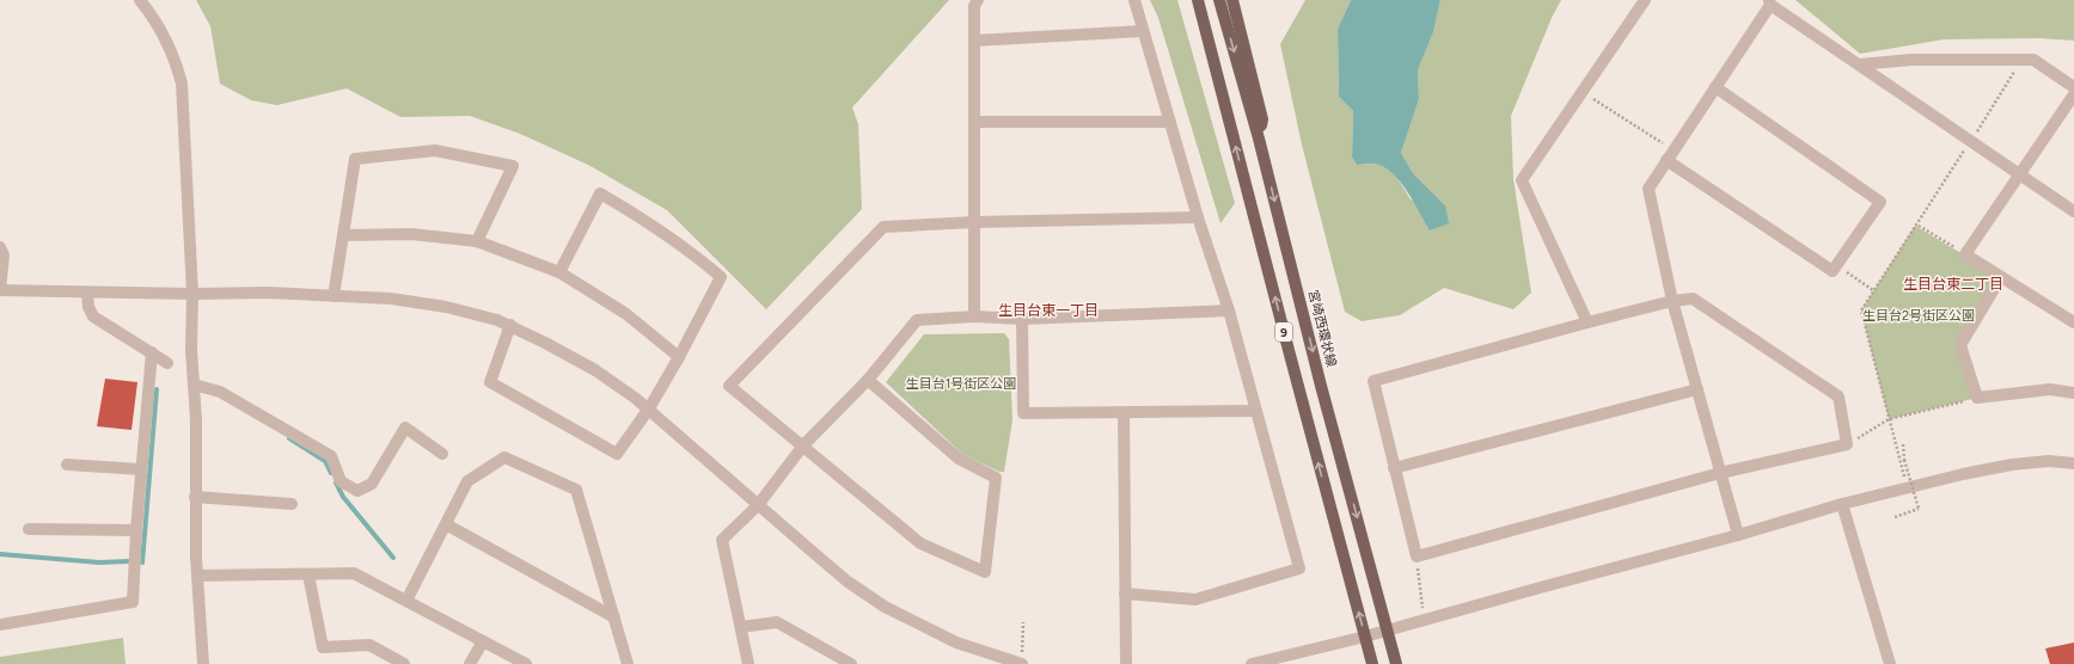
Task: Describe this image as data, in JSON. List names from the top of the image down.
{
  "streets": {
    "main road": ["宮崎西環状線", "9"]
  },
  "districts": ["生目台東二丁目", "生目台東一丁目"],
  "parks": ["生目台2号街区公園", "生目台1号街区公園"]
}
